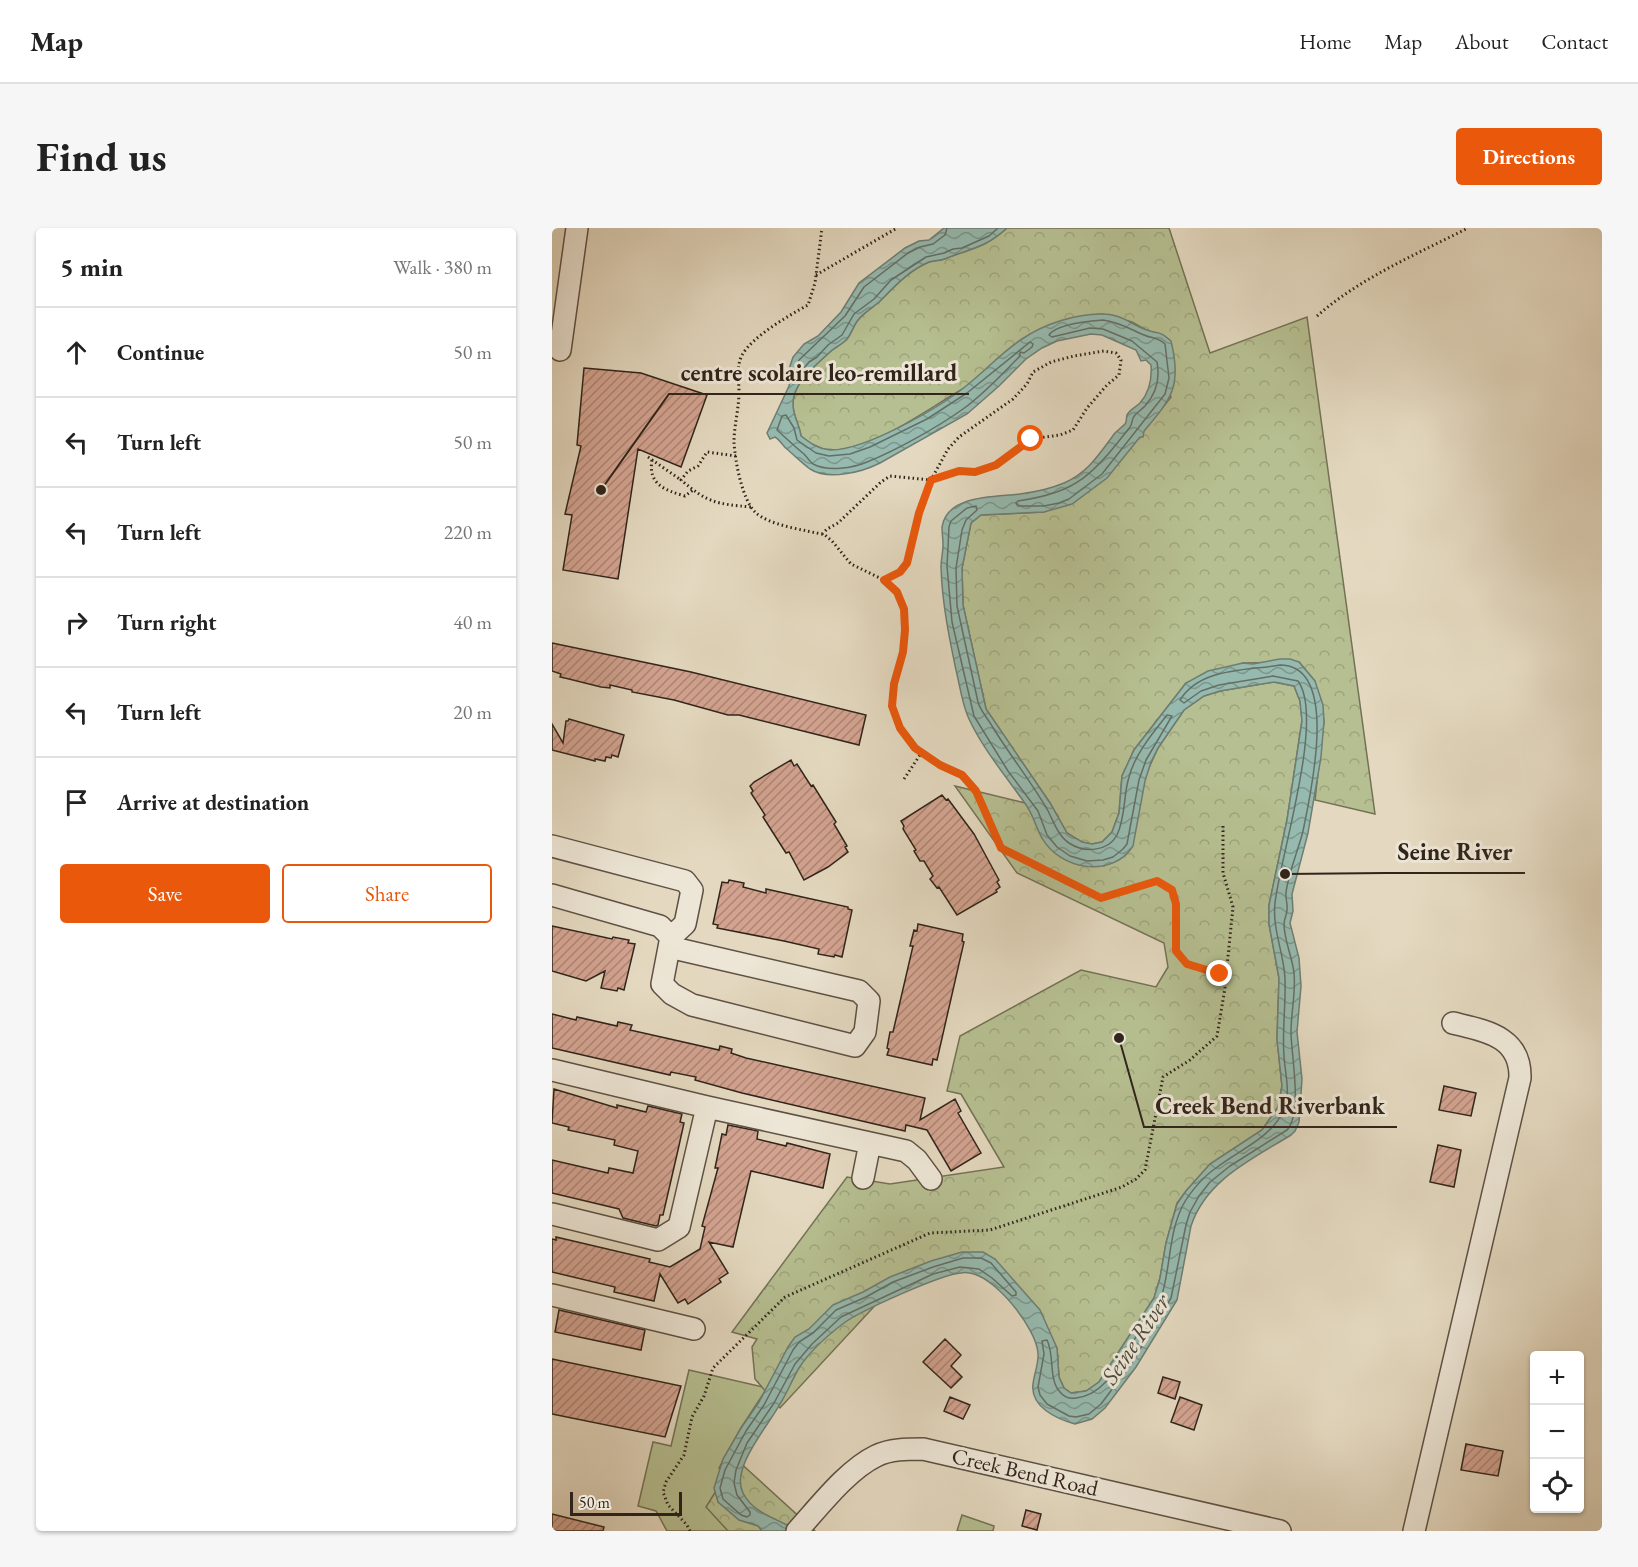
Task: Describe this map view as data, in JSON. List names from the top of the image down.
{
  "streets": {
    "street": ["Creek Bend Road"]
  },
  "water": ["Seine River"],
  "places": ["centre scolaire leo-remillard", "Seine River", "Creek Bend Riverbank"],
  "scale_bar": "50 m",
  "page": {
    "header": "Map",
    "nav": [
      "Home",
      "Map",
      "About",
      "Contact"
    ],
    "buttons": [
      "Directions",
      ["Save", "Share"]
    ],
    "title": "Find us",
    "heading": ["5 min", "Walk · 380 m"],
    "list": [
      ["Continue", "50 m"],
      ["Turn left", "50 m"],
      ["Turn left", "220 m"],
      ["Turn right", "40 m"],
      ["Turn left", "20 m"],
      "Arrive at destination"
    ],
    "map_buttons": ["+", "−"],
    "scale": "50 m"
  }
}
